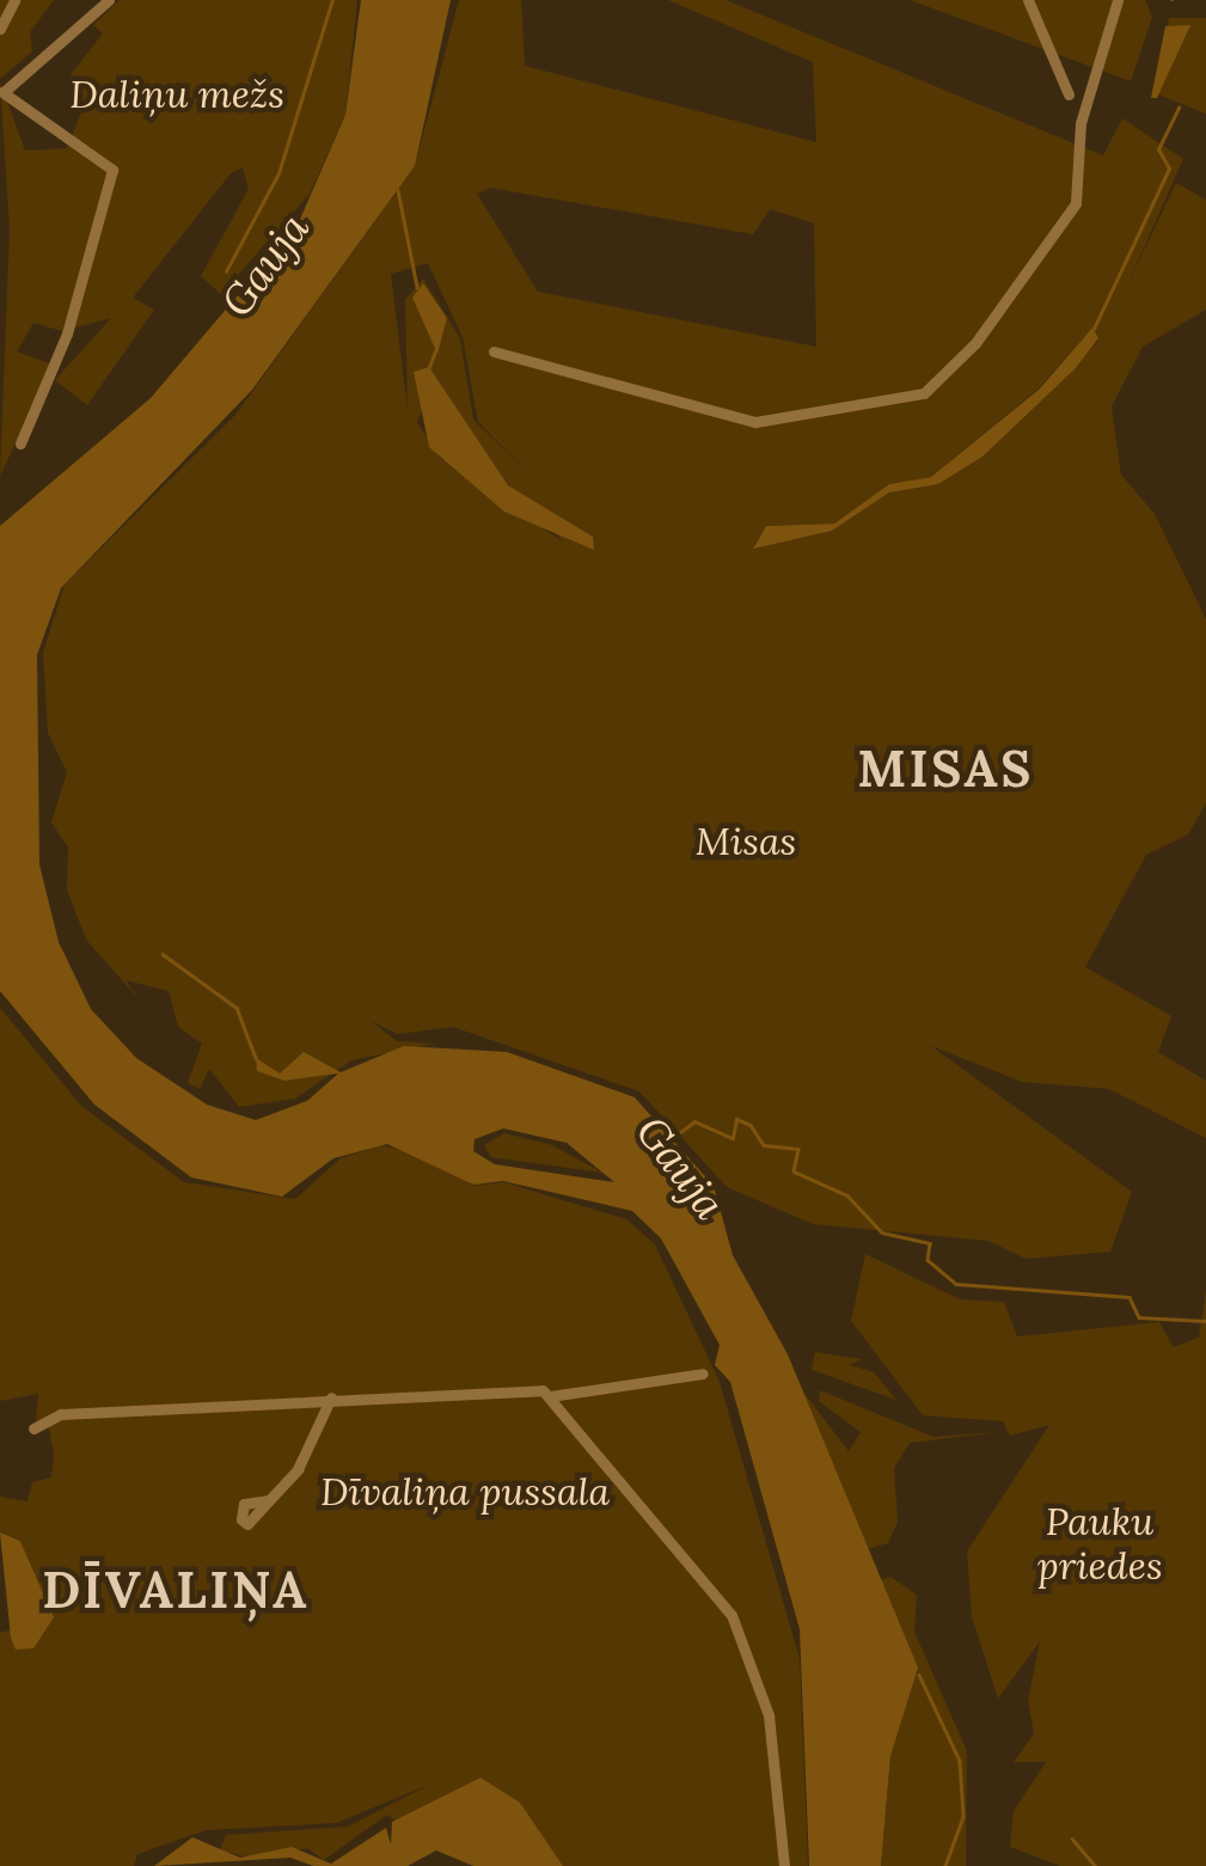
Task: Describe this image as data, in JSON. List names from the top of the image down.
{
  "districts": ["MISAS", "DĪVALIŅA"],
  "water": ["Gauja"],
  "parks": [
    "Daliņu mežs",
    "Misas",
    "Dīvaliņa pussala",
    "Pauku priedes"
  ]
}
